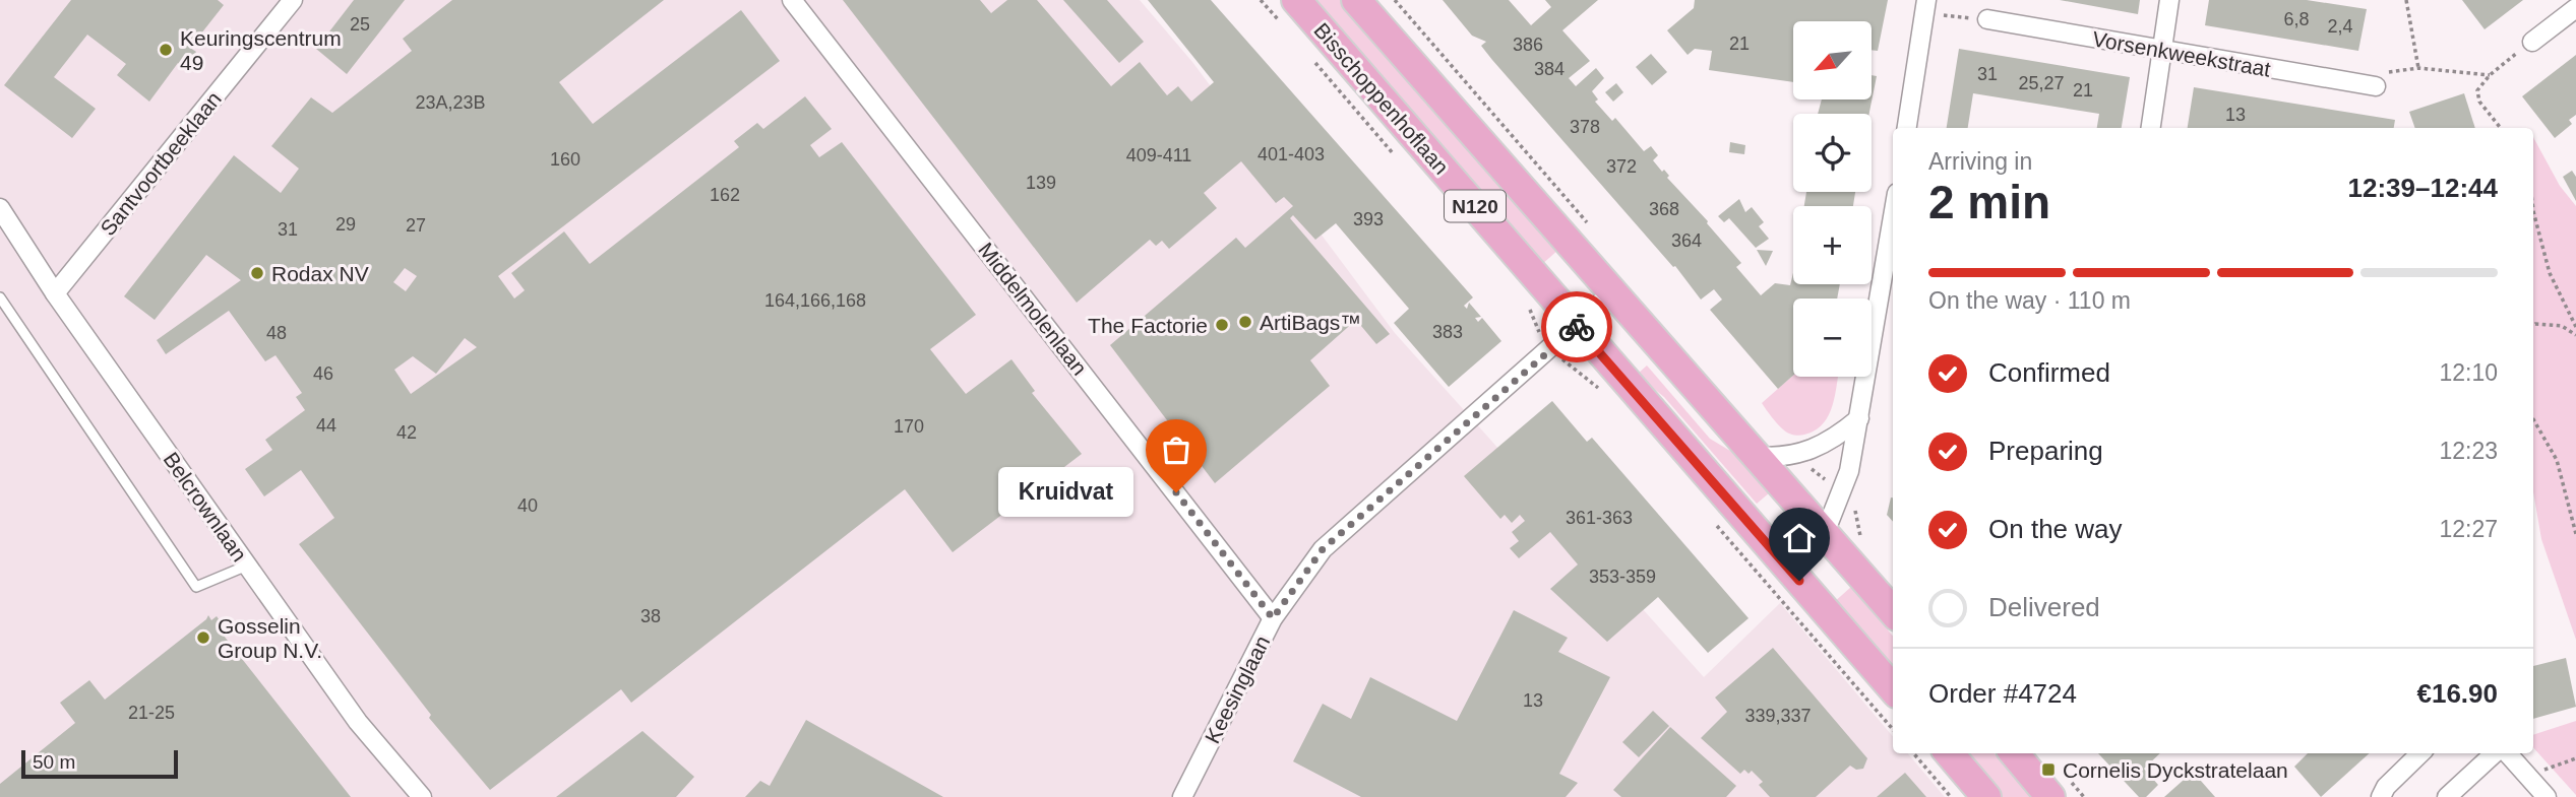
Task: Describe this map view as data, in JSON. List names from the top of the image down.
{
  "streets": {
    "main road": ["Bisschoppenhoflaan", "N120"],
    "street": [
      "Vorsenkweekstraat",
      "Santvoortbeeklaan",
      "Middelmolenlaan",
      "Belcrownlaan",
      "Keesinglaan"
    ]
  },
  "crossings": [
    ["Bisschoppenhoflaan", "Keesinglaan"],
    ["Santvoortbeeklaan", "Belcrownlaan"],
    ["Middelmolenlaan", "Keesinglaan"]
  ],
  "places": {
    "other": [
      "Keuringscentrum 49",
      "Rodax NV",
      "ArtiBags™",
      "The Factorie",
      "Kruidvat",
      "Gosselin Group N.V."
    ],
    "transit": ["Cornelis Dyckstratelaan"]
  },
  "house_numbers": [
    "6,8",
    "25",
    "2,4",
    "21",
    "386",
    "384",
    "31",
    "25,27",
    "21",
    "23A,23B",
    "13",
    "378",
    "401-403",
    "409-411",
    "160",
    "372",
    "139",
    "162",
    "368",
    "393",
    "29",
    "27",
    "31",
    "364",
    "164,166,168",
    "383",
    "48",
    "46",
    "44",
    "170",
    "42",
    "40",
    "361-363",
    "353-359",
    "38",
    "13",
    "21-25",
    "339,337"
  ],
  "scale_bar": "50 m",
  "north": "bottom left",
  "page": {
    "map_buttons": ["+", "−"],
    "heading": ["2 min", "Arriving in", "12:39–12:44"],
    "panel": ["Order #4724", "€16.90"],
    "bar": "On the way · 110 m",
    "list": [
      ["Confirmed", "12:10"],
      ["Preparing", "12:23"],
      ["On the way", "12:27"],
      "Delivered"
    ],
    "bubble": "Kruidvat",
    "scale": "50 m"
  }
}
